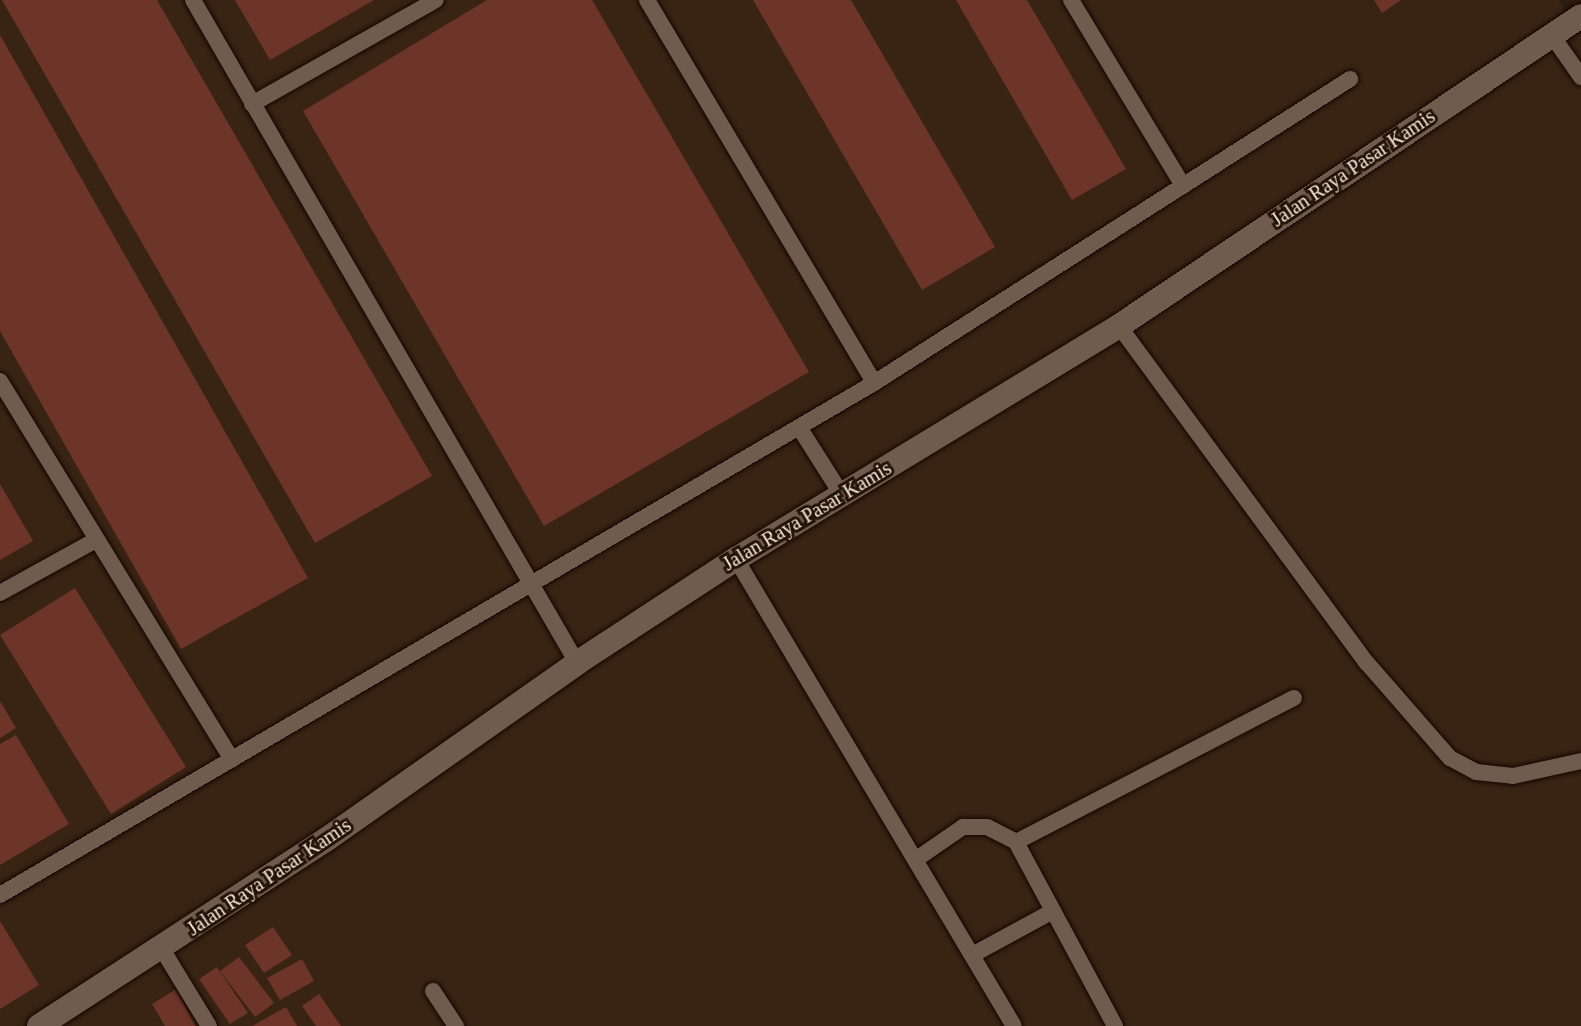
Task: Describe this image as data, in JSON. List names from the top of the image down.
{
  "streets": {
    "main road": ["Jalan Raya Pasar Kamis"]
  }
}
